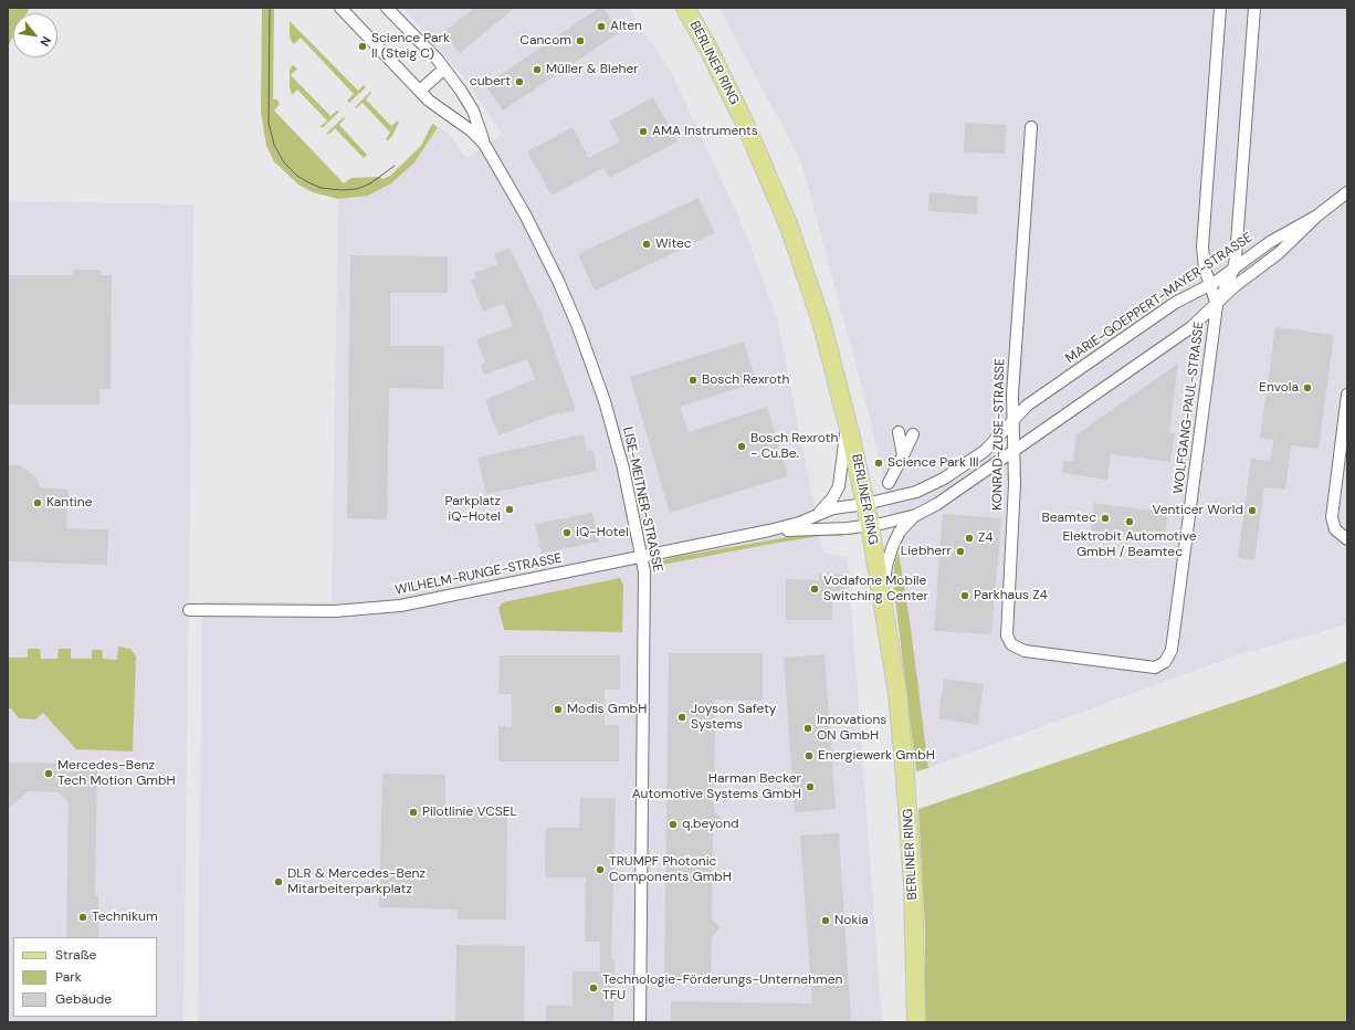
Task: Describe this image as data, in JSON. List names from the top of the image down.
{
  "streets": {
    "main road": ["BERLINER RING"],
    "street": [
      "MARIE-GOEPPERT-MAYER-STRASSE",
      "WOLFGANG-PAUL-STRASSE",
      "KONRAD-ZUSE-STRASSE",
      "LISE-MEITNER-STRASSE",
      "WILHELM-RUNGE-STRASSE"
    ]
  },
  "crossings": [
    ["BERLINER RING", "MARIE-GOEPPERT-MAYER-STRASSE"],
    ["BERLINER RING", "WILHELM-RUNGE-STRASSE"],
    ["MARIE-GOEPPERT-MAYER-STRASSE", "WOLFGANG-PAUL-STRASSE"],
    ["MARIE-GOEPPERT-MAYER-STRASSE", "KONRAD-ZUSE-STRASSE"],
    ["MARIE-GOEPPERT-MAYER-STRASSE", "WILHELM-RUNGE-STRASSE"],
    ["WOLFGANG-PAUL-STRASSE", "KONRAD-ZUSE-STRASSE"],
    ["LISE-MEITNER-STRASSE", "WILHELM-RUNGE-STRASSE"]
  ],
  "places": [
    "Alten",
    "Cancom",
    "Science Park II (Steig C)",
    "Müller & Bleher",
    "cubert",
    "AMA Instruments",
    "Witec",
    "Bosch Rexroth",
    "Envola",
    "Bosch Rexroth - Cu.Be.",
    "Science Park III",
    "Kantine",
    "Parkplatz iQ-Hotel",
    "Venticer World",
    "Beamtec",
    "Elektrobit Automotive GmbH / Beamtec",
    "iQ-Hotel",
    "Z4",
    "Liebherr",
    "Vodafone Mobile Switching Center",
    "Parkhaus Z4",
    "Modis GmbH",
    "Joyson Safety Systems",
    "Innovations ON GmbH",
    "Energiewerk GmbH",
    "Mercedes-Benz Tech Motion GmbH",
    "Harman Becker Automotive Systems GmbH",
    "Pilotlinie VCSEL",
    "q.beyond",
    "TRUMPF Photonic Components GmbH",
    "DLR & Mercedes-Benz Mitarbeiterparkplatz",
    "Technikum",
    "Nokia",
    "Technologie-Förderungs-Unternehmen TFU"
  ],
  "legend": ["Straße", "Park", "Gebäude"],
  "north": "bottom right"
}
